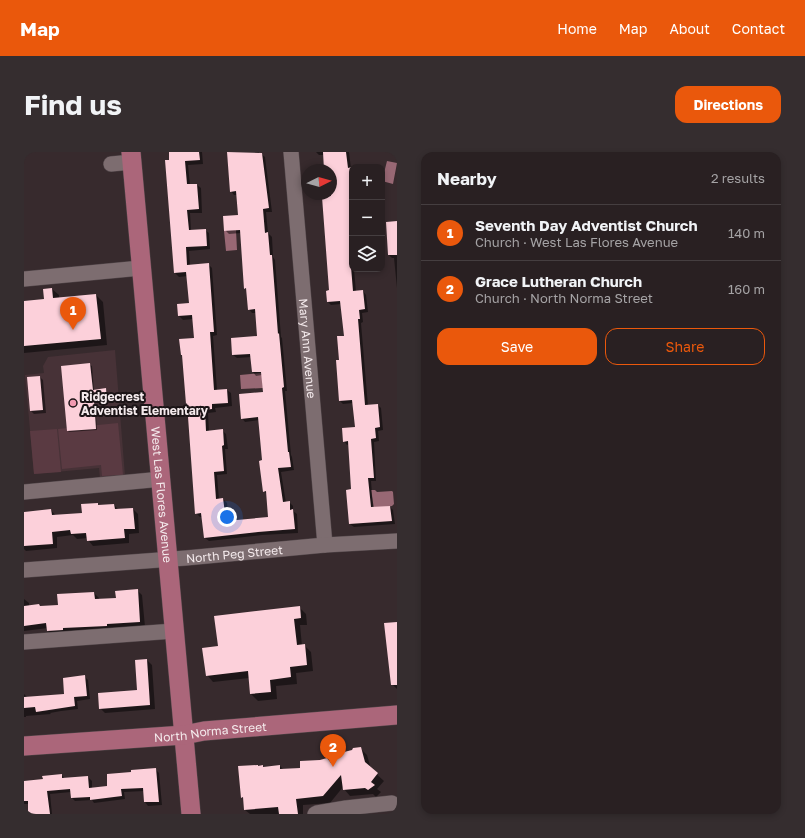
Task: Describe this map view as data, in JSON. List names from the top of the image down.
{
  "streets": {
    "main road": ["West Las Flores Avenue", "North Norma Street"],
    "street": ["Mary Ann Avenue", "North Peg Street"]
  },
  "crossings": [
    ["Mary Ann Avenue", "North Peg Street"],
    ["West Las Flores Avenue", "North Peg Street"],
    ["West Las Flores Avenue", "North Norma Street"]
  ],
  "places": ["Ridgecrest Adventist Elementary"],
  "north": "right",
  "page": {
    "header": "Map",
    "nav": [
      "Home",
      "Map",
      "About",
      "Contact"
    ],
    "buttons": [
      "Directions",
      ["Save", "Share"]
    ],
    "title": "Find us",
    "heading": ["Nearby", "2 results"],
    "map_buttons": ["+", "−"],
    "list": [
      {
        "mark": "1",
        "name": "Seventh Day Adventist Church",
        "note": "Church · West Las Flores Avenue",
        "value": "140 m"
      },
      {
        "mark": "2",
        "name": "Grace Lutheran Church",
        "note": "Church · North Norma Street",
        "value": "160 m"
      }
    ],
    "pins": ["1", "2"]
  }
}
